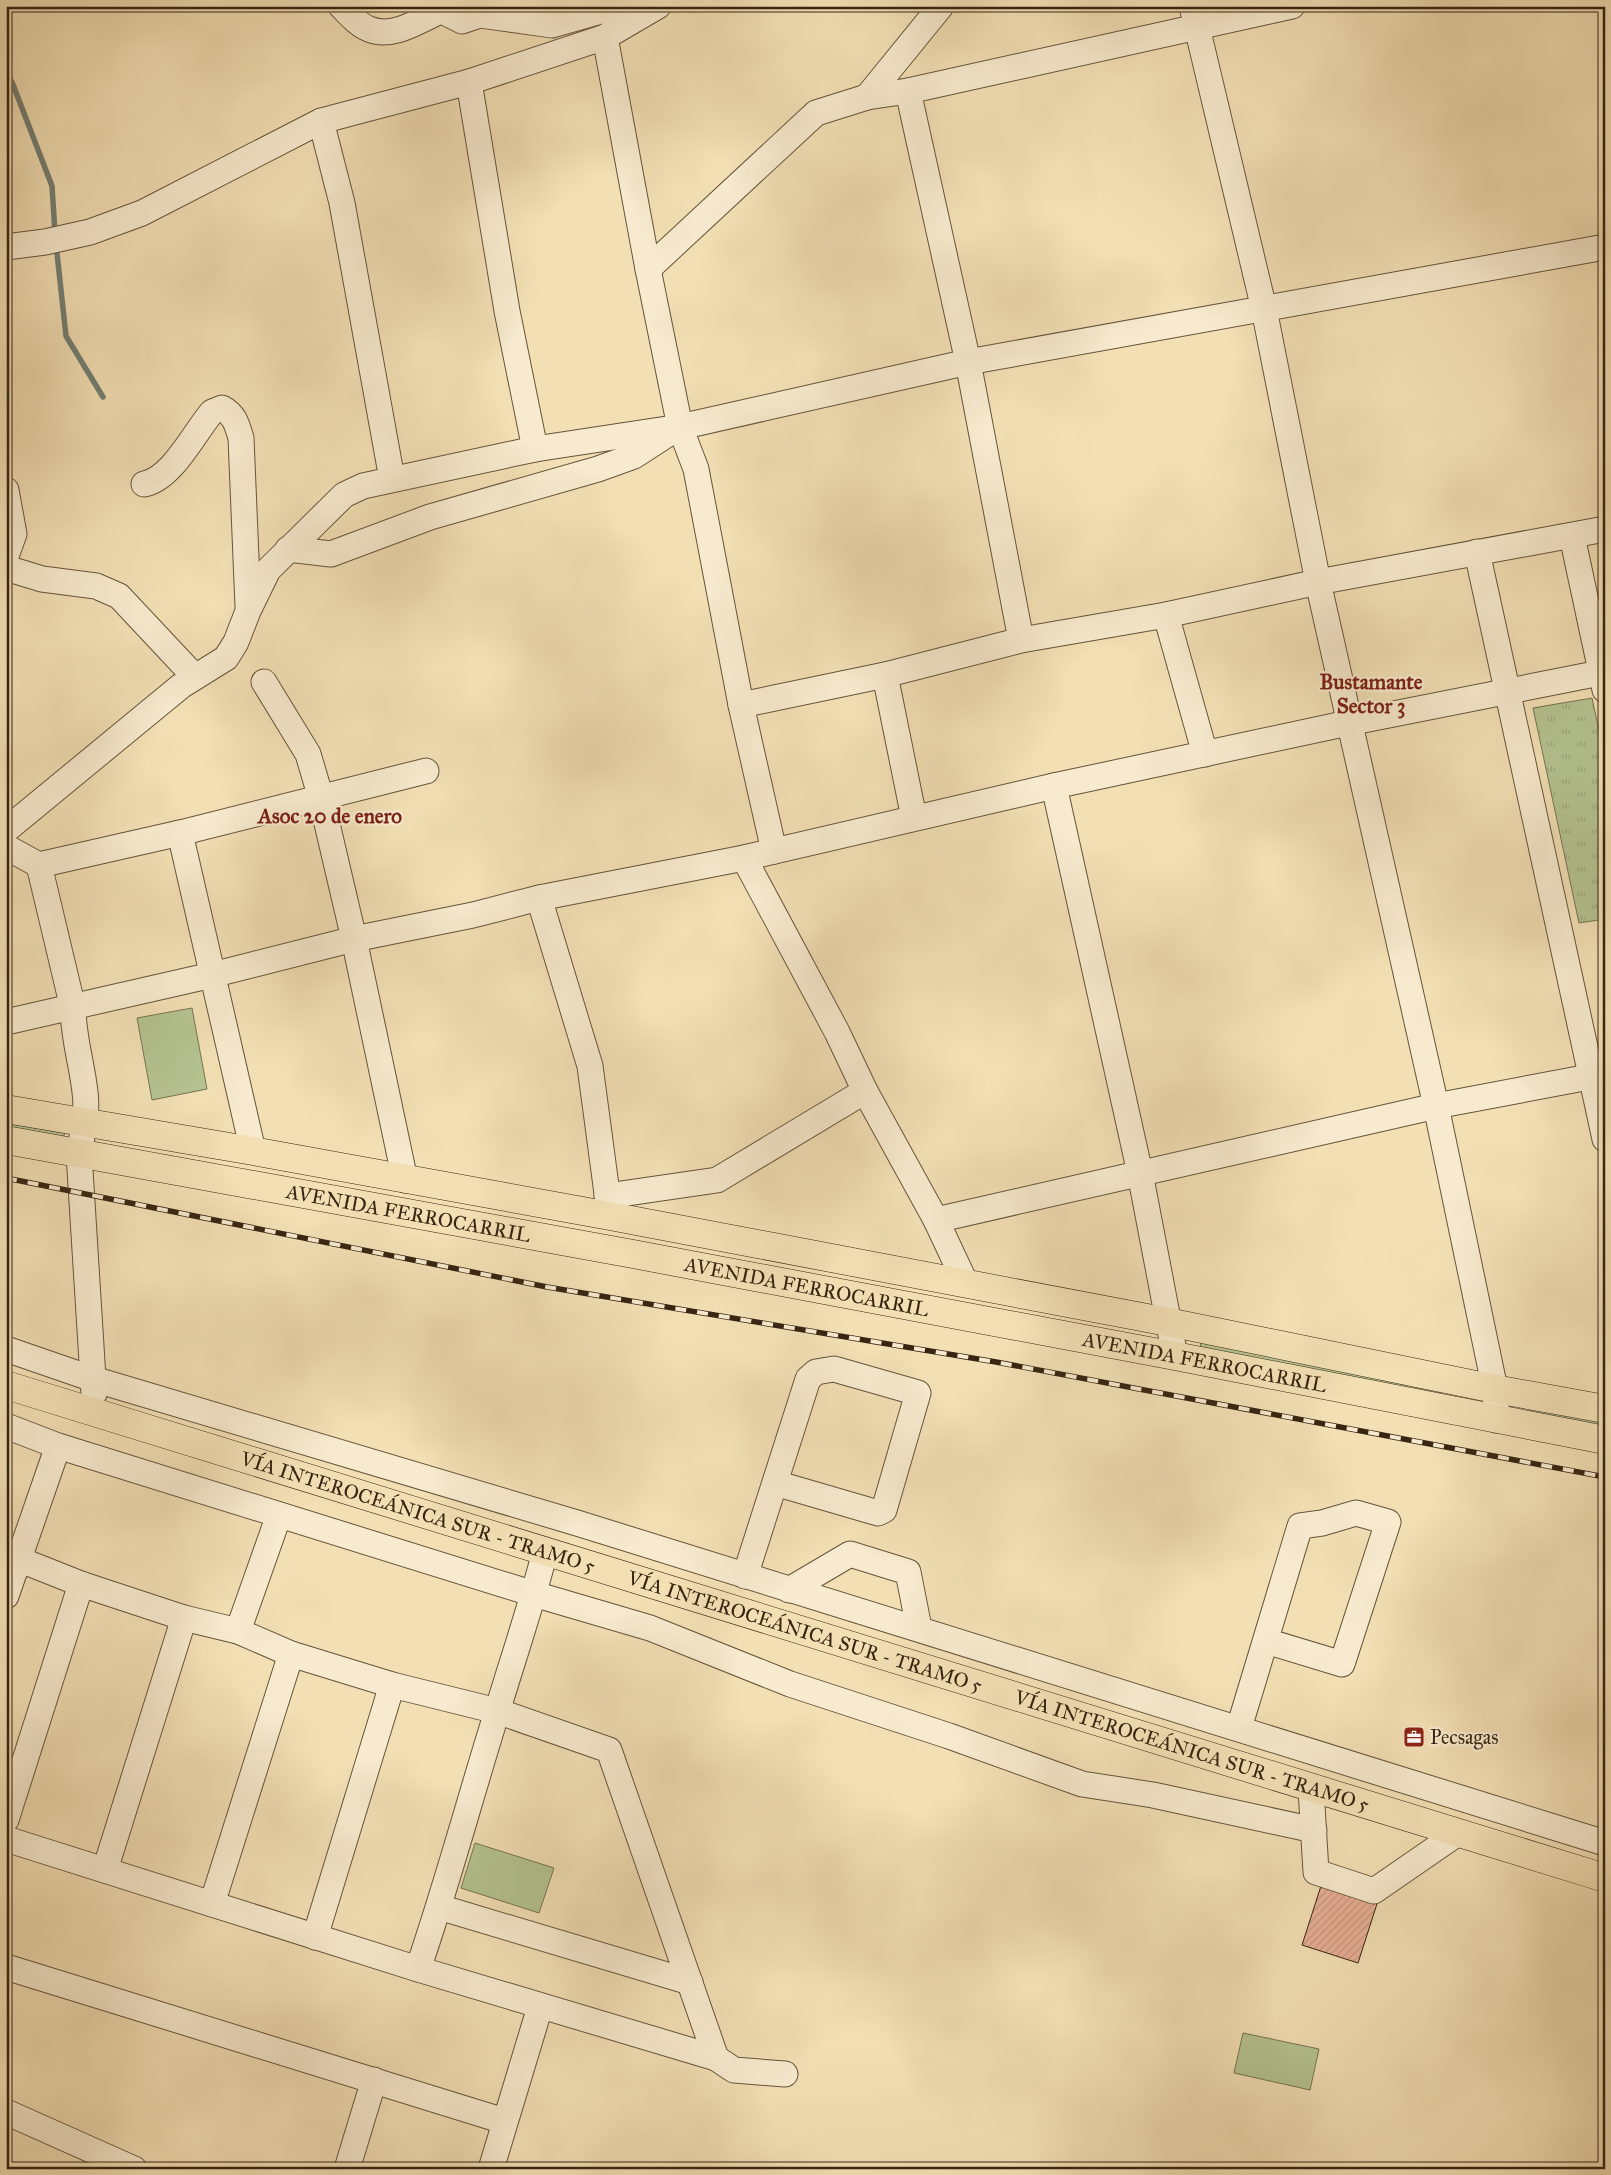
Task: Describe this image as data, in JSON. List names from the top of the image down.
{
  "streets": {
    "main road": ["AVENIDA FERROCARRIL", "VÍA INTEROCEÁNICA SUR - TRAMO 5"]
  },
  "districts": ["Bustamante Sector 3", "Asoc 20 de enero"],
  "places": {
    "office": ["Pecsagas"]
  }
}
